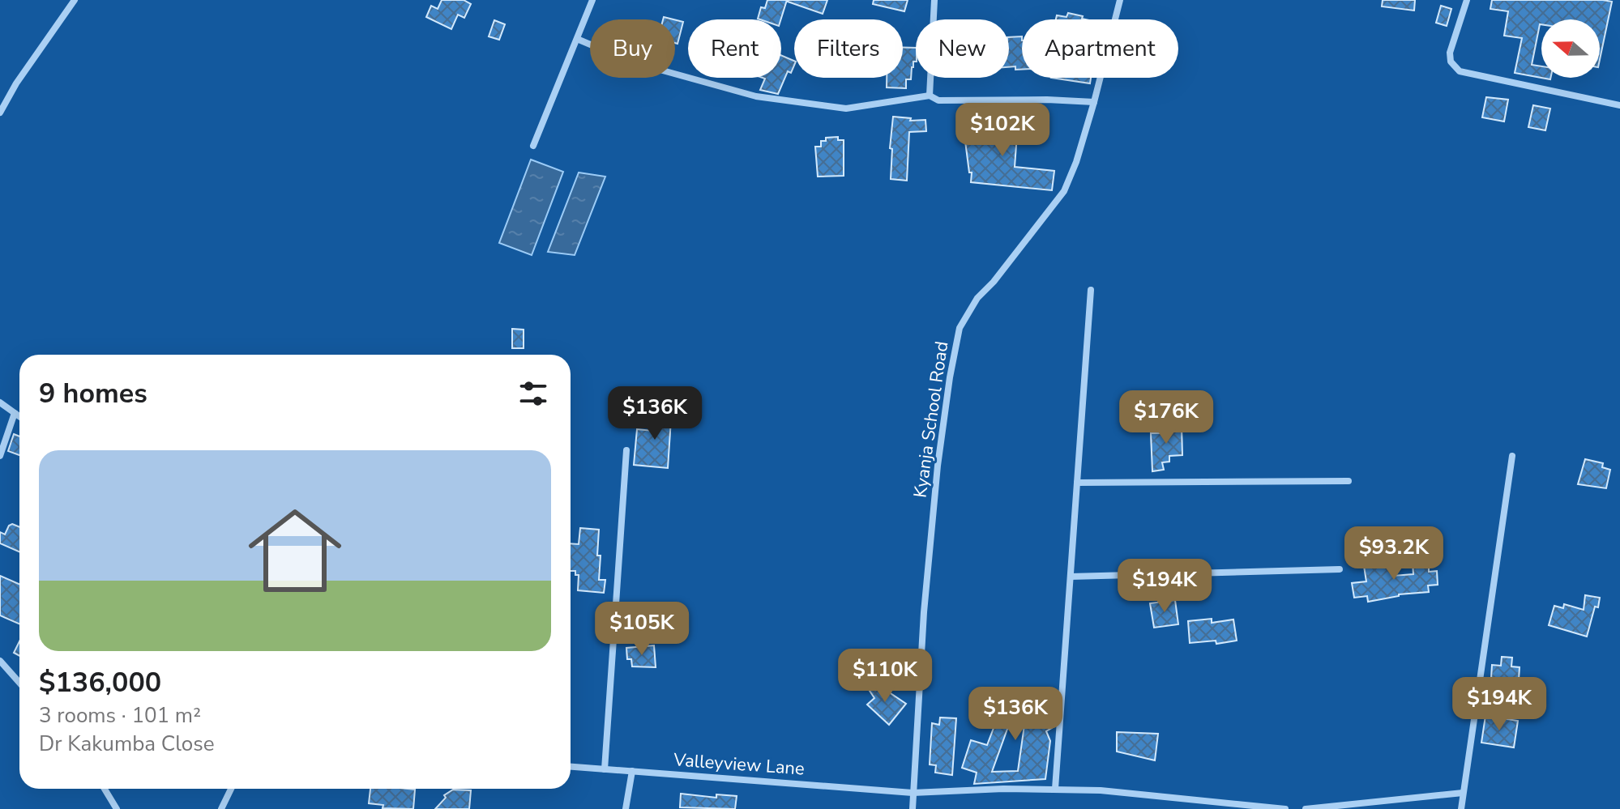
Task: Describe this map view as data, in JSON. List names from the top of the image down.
{
  "streets": {
    "street": ["Kyanja School Road", "Valleyview Lane"]
  },
  "crossings": [
    ["Kyanja School Road", "Valleyview Lane"]
  ],
  "north": "left",
  "page": {
    "chip": [
      "Buy",
      "Rent",
      "Filters",
      "New",
      "Apartment"
    ],
    "price": [
      "$102K",
      "$136K",
      "$176K",
      "$93.2K",
      "$194K",
      "$105K",
      "$110K",
      "$194K",
      "$136K"
    ],
    "heading": "9 homes",
    "list": [
      {
        "name": "$136,000",
        "note": "3 rooms · 101 m² · Dr Kakumba Close"
      }
    ]
  }
}
